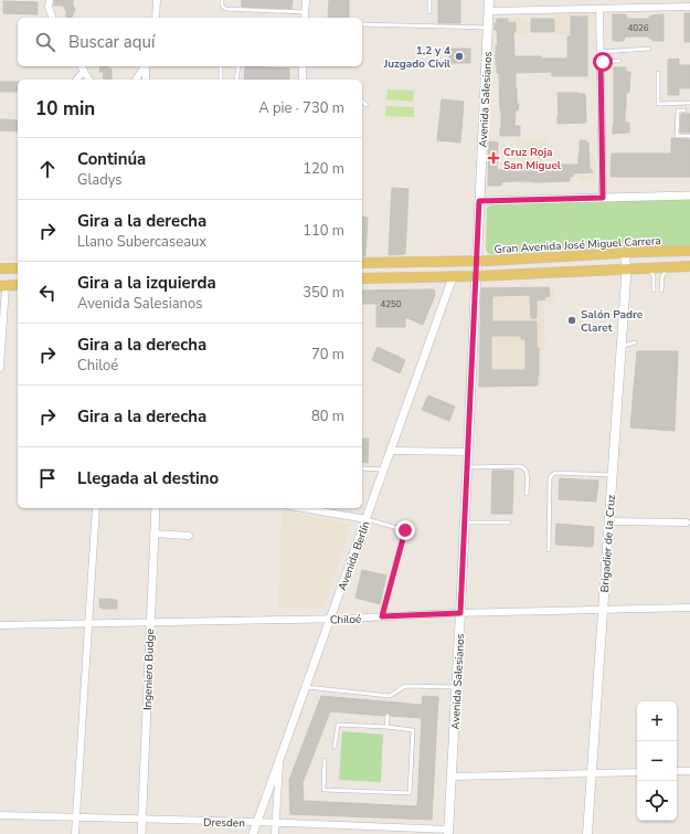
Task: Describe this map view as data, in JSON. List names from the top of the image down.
{
  "streets": {
    "main road": ["Avenida Salesianos", "Gran Avenida José Miguel Carrera", "Brigadier de la Cruz"],
    "street": [
      "Avenida Berlín",
      "Chiloé",
      "Ingeniero Budge",
      "Dresden"
    ]
  },
  "crossings": [
    ["Avenida Salesianos", "Gran Avenida José Miguel Carrera"],
    ["Avenida Salesianos", "Chiloé"],
    ["Avenida Salesianos", "Dresden"],
    ["Gran Avenida José Miguel Carrera", "Brigadier de la Cruz"],
    ["Brigadier de la Cruz", "Chiloé"],
    ["Avenida Berlín", "Chiloé"],
    ["Avenida Berlín", "Dresden"],
    ["Chiloé", "Ingeniero Budge"],
    ["Ingeniero Budge", "Dresden"]
  ],
  "places": {
    "other": ["1,2 y 4 Juzgado Civil", "Salón Padre Claret"],
    "health": ["Cruz Roja San Miguel"]
  },
  "house_numbers": ["4026", "4250"],
  "page": {
    "search": "Buscar aquí",
    "heading": ["10 min", "A pie · 730 m"],
    "list": [
      ["Continúa", "Gladys", "120 m"],
      ["Gira a la derecha", "Llano Subercaseaux", "110 m"],
      ["Gira a la izquierda", "Avenida Salesianos", "350 m"],
      ["Gira a la derecha", "Chiloé", "70 m"],
      ["Gira a la derecha", "80 m"],
      "Llegada al destino"
    ],
    "map_buttons": ["+", "−"]
  }
}
